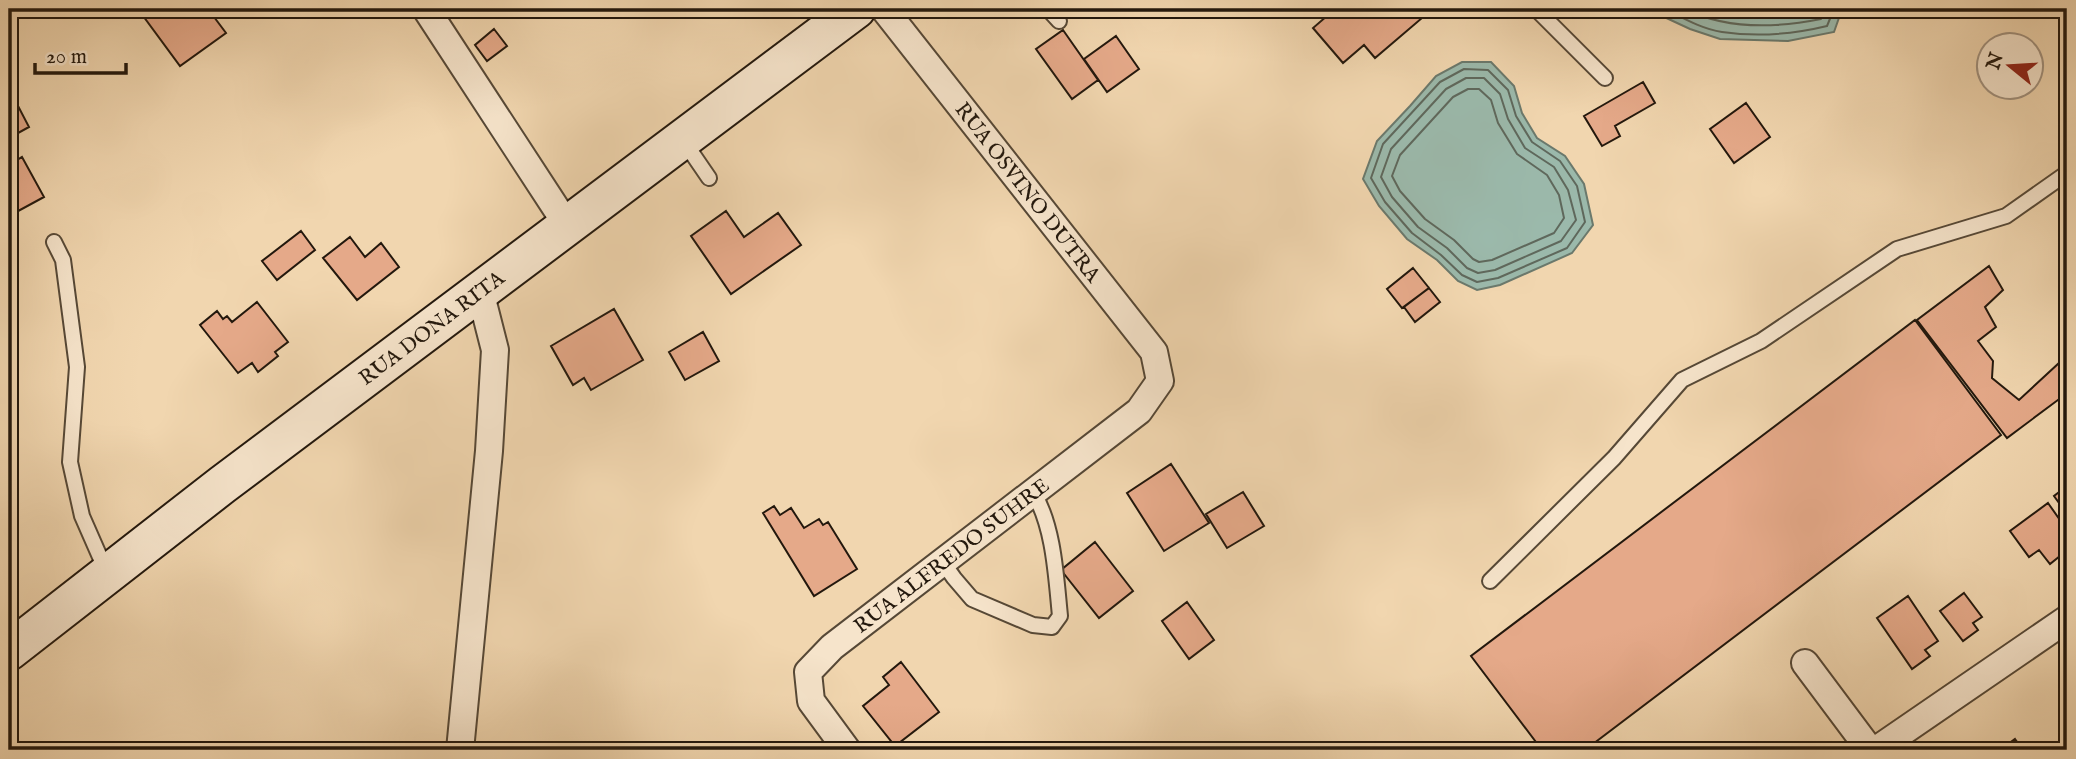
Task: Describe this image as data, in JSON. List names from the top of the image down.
{
  "streets": {
    "main road": ["RUA DONA RITA"],
    "street": ["RUA OSVINO DUTRA", "RUA ALFREDO SUHRE"]
  },
  "crossings": [
    ["RUA OSVINO DUTRA", "RUA ALFREDO SUHRE"]
  ],
  "scale_bar": "20 m",
  "north": "left"
}
